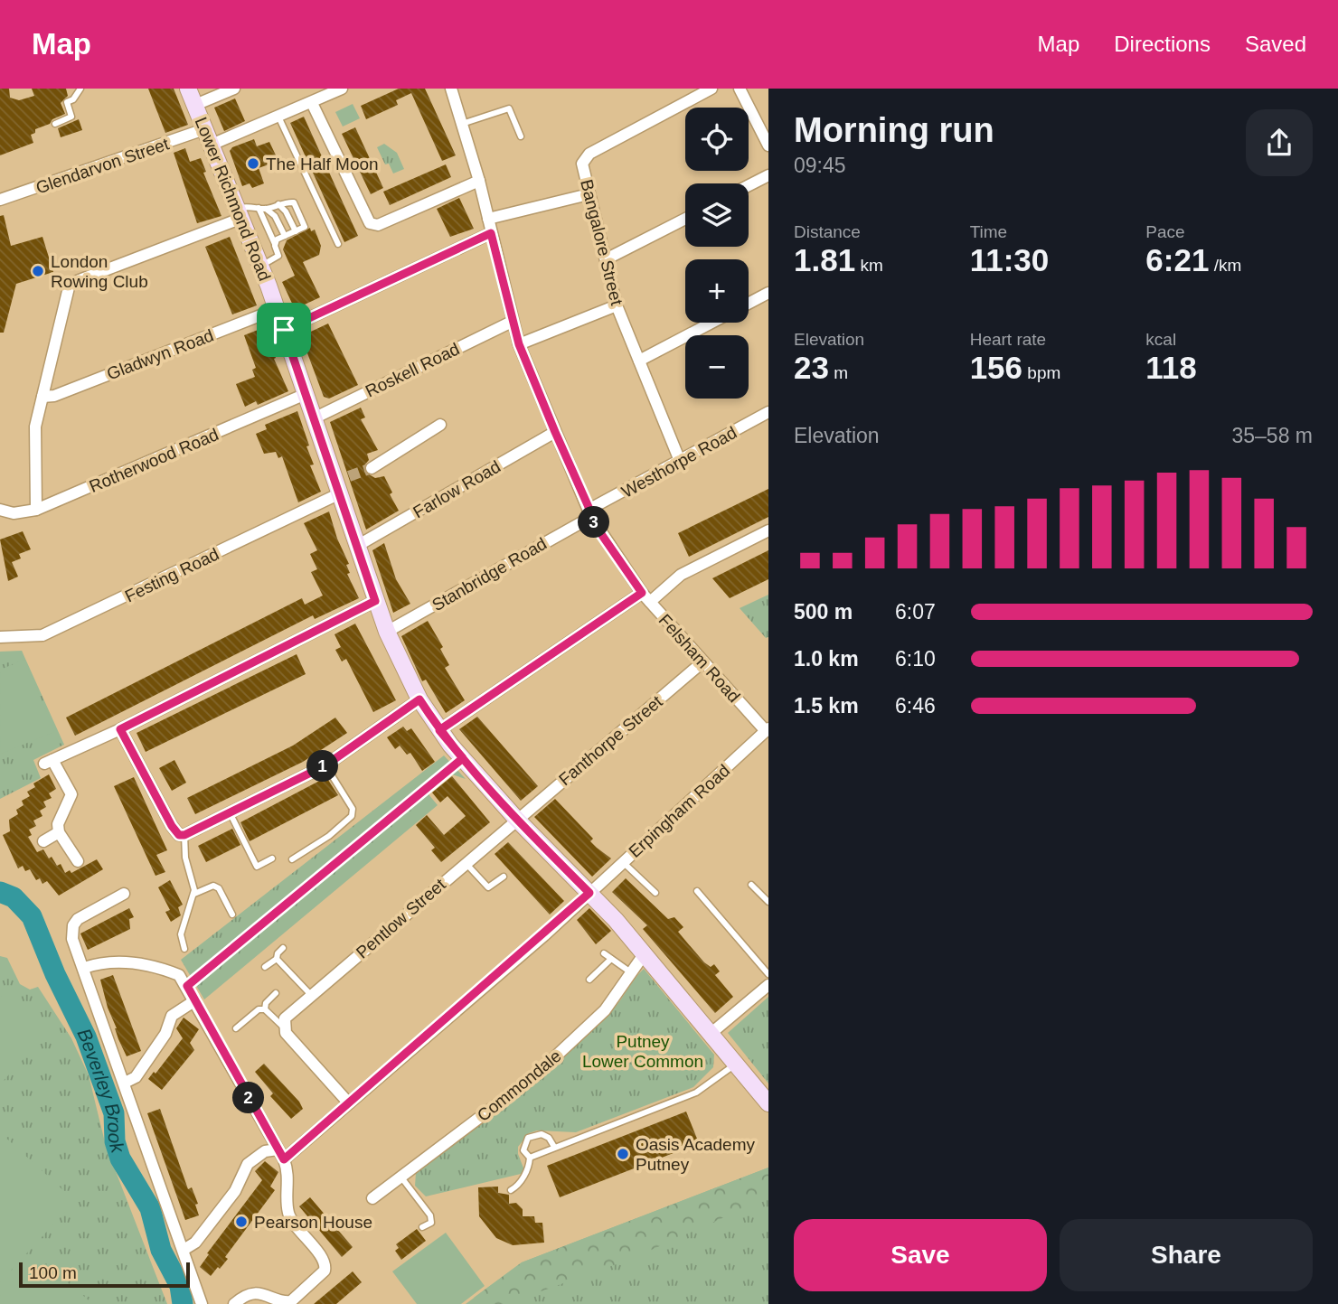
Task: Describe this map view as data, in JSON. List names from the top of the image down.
{
  "streets": {
    "main road": ["Lower Richmond Road"],
    "street": [
      "Glendarvon Street",
      "Bangalore Street",
      "Gladwyn Road",
      "Roskell Road",
      "Rotherwood Road",
      "Westhorpe Road",
      "Farlow Road",
      "Stanbridge Road",
      "Festing Road",
      "Felsham Road",
      "Fanthorpe Street",
      "Erpingham Road",
      "Pentlow Street",
      "Commondale"
    ]
  },
  "crossings": [
    ["Glendarvon Street", "Lower Richmond Road"],
    ["Lower Richmond Road", "Gladwyn Road"],
    ["Lower Richmond Road", "Roskell Road"],
    ["Lower Richmond Road", "Rotherwood Road"],
    ["Lower Richmond Road", "Farlow Road"],
    ["Lower Richmond Road", "Stanbridge Road"],
    ["Lower Richmond Road", "Festing Road"],
    ["Lower Richmond Road", "Fanthorpe Street"],
    ["Lower Richmond Road", "Erpingham Road"],
    ["Lower Richmond Road", "Pentlow Street"],
    ["Lower Richmond Road", "Commondale"],
    ["Bangalore Street", "Westhorpe Road"],
    ["Roskell Road", "Felsham Road"],
    ["Westhorpe Road", "Stanbridge Road"],
    ["Westhorpe Road", "Felsham Road"],
    ["Farlow Road", "Felsham Road"],
    ["Stanbridge Road", "Felsham Road"],
    ["Felsham Road", "Fanthorpe Street"],
    ["Felsham Road", "Erpingham Road"],
    ["Fanthorpe Street", "Pentlow Street"]
  ],
  "water": ["Beverley Brook"],
  "parks": ["Putney Lower Common"],
  "places": [
    "The Half Moon",
    "London Rowing Club",
    "Oasis Academy Putney",
    "Pearson House"
  ],
  "scale_bar": "100 m",
  "page": {
    "header": "Map",
    "nav": ["Map", "Directions", "Saved"],
    "heading": ["Morning run", "09:45"],
    "map_buttons": ["+", "−"],
    "stats": [
      ["Distance", "1.81 km"],
      ["Time", "11:30"],
      ["Pace", "6:21 /km"],
      ["Elevation", "23 m"],
      ["Heart rate", "156 bpm"],
      ["kcal", "118"]
    ],
    "chart": ["Elevation", "35–58 m"],
    "pins": ["3", "1", "2"],
    "list": [
      {
        "name": "500 m",
        "note": "6:07"
      },
      {
        "name": "1.0 km",
        "note": "6:10"
      },
      {
        "name": "1.5 km",
        "note": "6:46"
      }
    ],
    "buttons": ["Save", "Share"],
    "scale": "100 m"
  }
}
